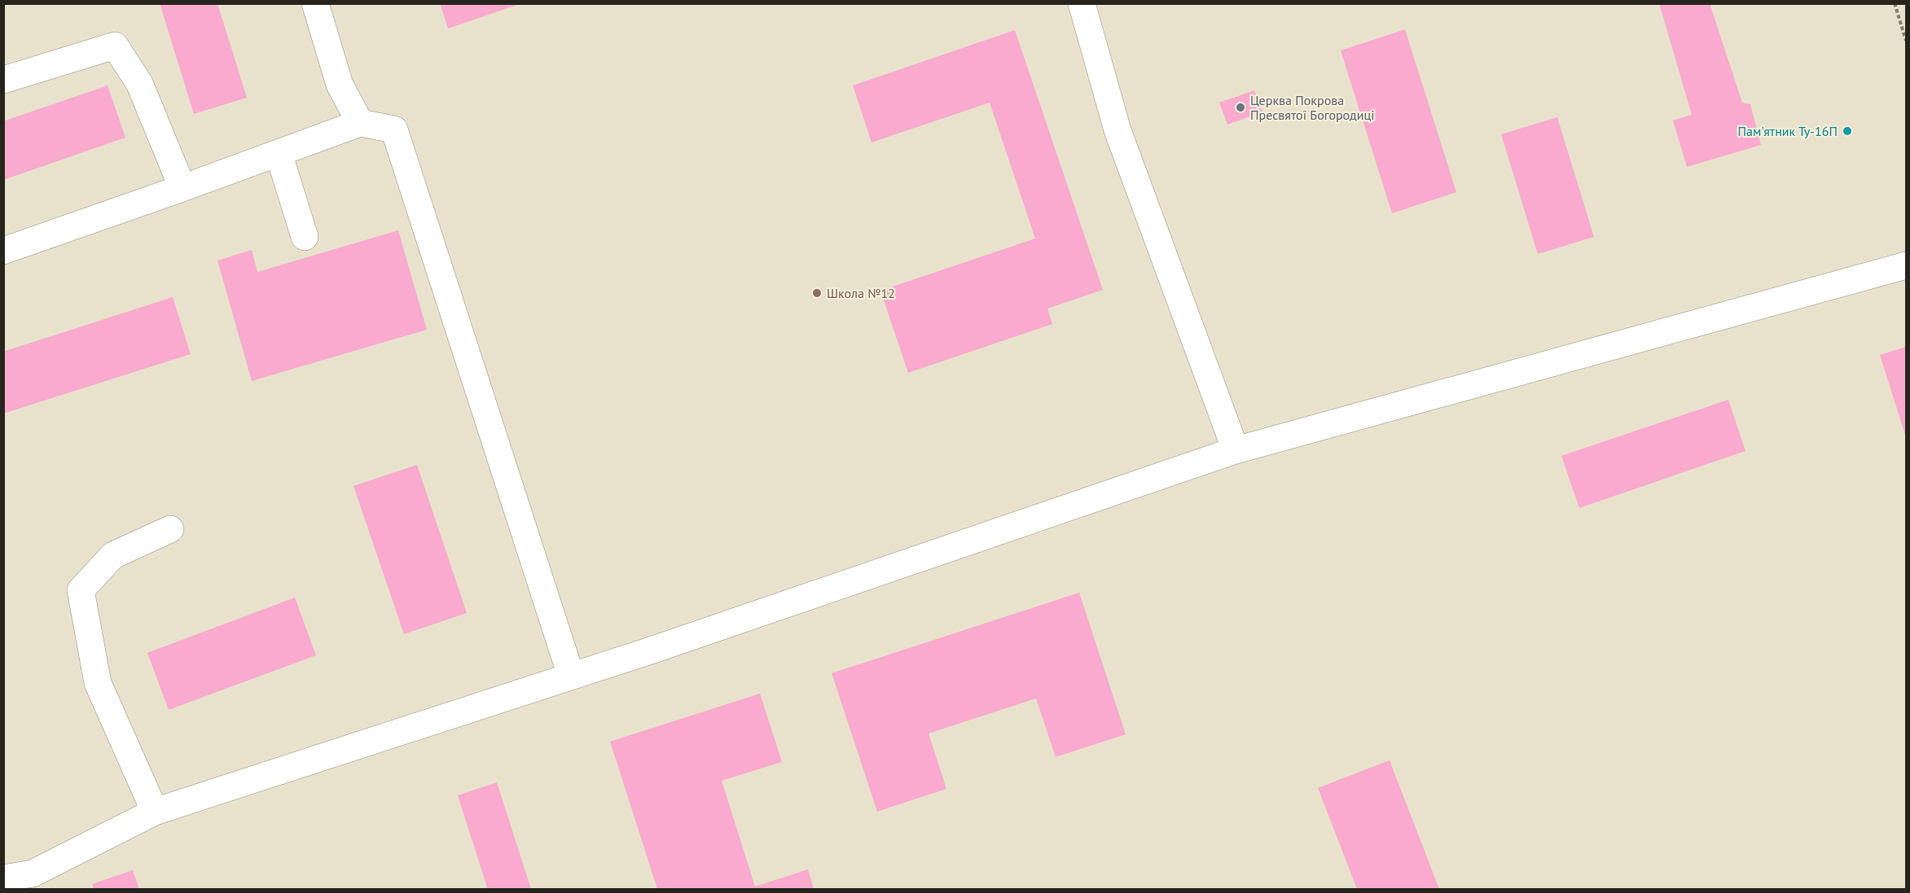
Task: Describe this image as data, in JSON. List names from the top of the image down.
{
  "places": ["Церква Покрова Пресвятої Богородиці", "Пам'ятник Ту-16П", "Школа №12"]
}
